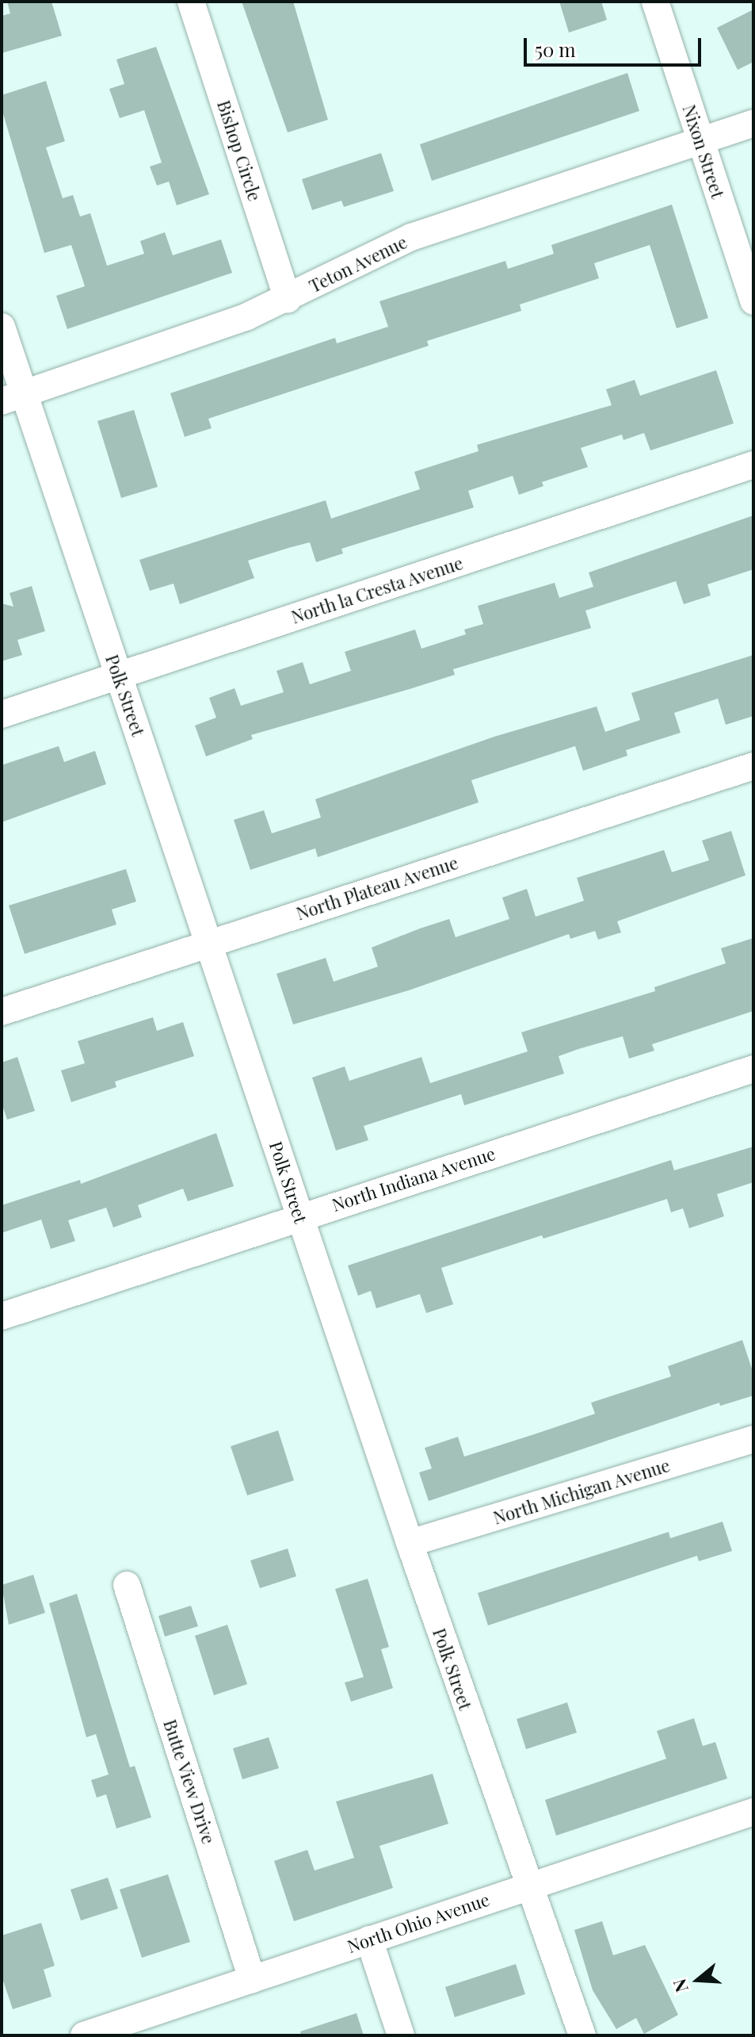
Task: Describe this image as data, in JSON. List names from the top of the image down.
{
  "streets": {
    "street": [
      "Bishop Circle",
      "Nixon Street",
      "Teton Avenue",
      "North la Cresta Avenue",
      "Polk Street",
      "North Plateau Avenue",
      "North Indiana Avenue",
      "North Michigan Avenue",
      "Butte View Drive",
      "North Ohio Avenue"
    ]
  },
  "crossings": [
    ["Bishop Circle", "Teton Avenue"],
    ["Nixon Street", "Teton Avenue"],
    ["Teton Avenue", "Polk Street"],
    ["North la Cresta Avenue", "Polk Street"],
    ["Polk Street", "North Plateau Avenue"],
    ["Polk Street", "North Indiana Avenue"],
    ["Polk Street", "North Michigan Avenue"],
    ["Polk Street", "North Ohio Avenue"],
    ["Butte View Drive", "North Ohio Avenue"]
  ],
  "scale_bar": "50 m",
  "north": "left"
}
